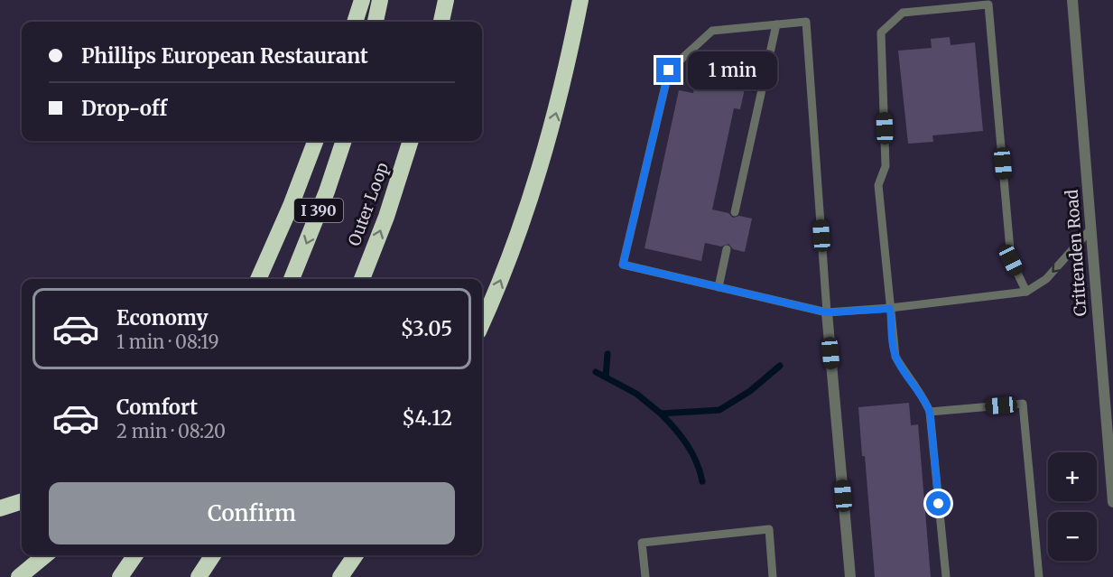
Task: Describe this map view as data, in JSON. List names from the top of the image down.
{
  "streets": {
    "highway": ["Outer Loop", "I 390"],
    "street": ["Crittenden Road"]
  },
  "page": {
    "banner": ["Phillips European Restaurant", "Drop-off"],
    "bubble": "1 min",
    "list": [
      {
        "name": "Economy",
        "note": "1 min · 08:19",
        "value": "$3.05"
      },
      {
        "name": "Comfort",
        "note": "2 min · 08:20",
        "value": "$4.12"
      }
    ],
    "map_buttons": ["+", "−"],
    "buttons": "Confirm"
  }
}
